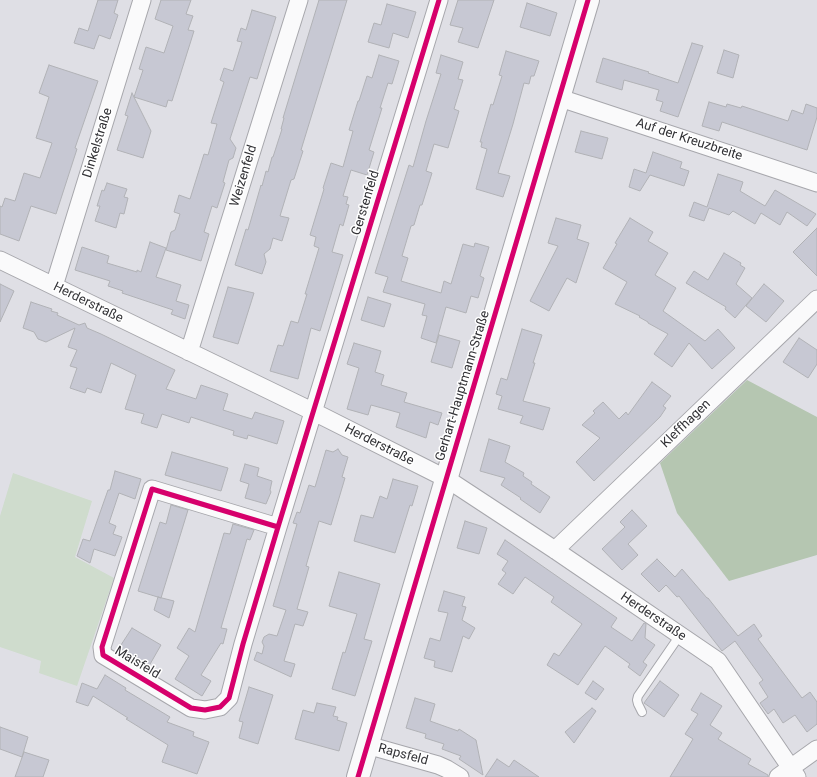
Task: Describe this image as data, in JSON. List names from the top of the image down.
{
  "streets": {
    "street": [
      "Auf der Kreuzbreite",
      "Dinkelstraße",
      "Weizenfeld",
      "Gerstenfeld",
      "Herderstraße",
      "Gerhart-Hauptmann-Straße",
      "Kleffhagen",
      "Maisfeld",
      "Rapsfeld"
    ]
  },
  "crossings": [
    ["Auf der Kreuzbreite", "Gerhart-Hauptmann-Straße"],
    ["Dinkelstraße", "Herderstraße"],
    ["Weizenfeld", "Herderstraße"],
    ["Gerstenfeld", "Herderstraße"],
    ["Gerstenfeld", "Maisfeld"],
    ["Herderstraße", "Gerhart-Hauptmann-Straße"],
    ["Herderstraße", "Kleffhagen"],
    ["Herderstraße", "Maisfeld"],
    ["Gerhart-Hauptmann-Straße", "Rapsfeld"]
  ]
}
